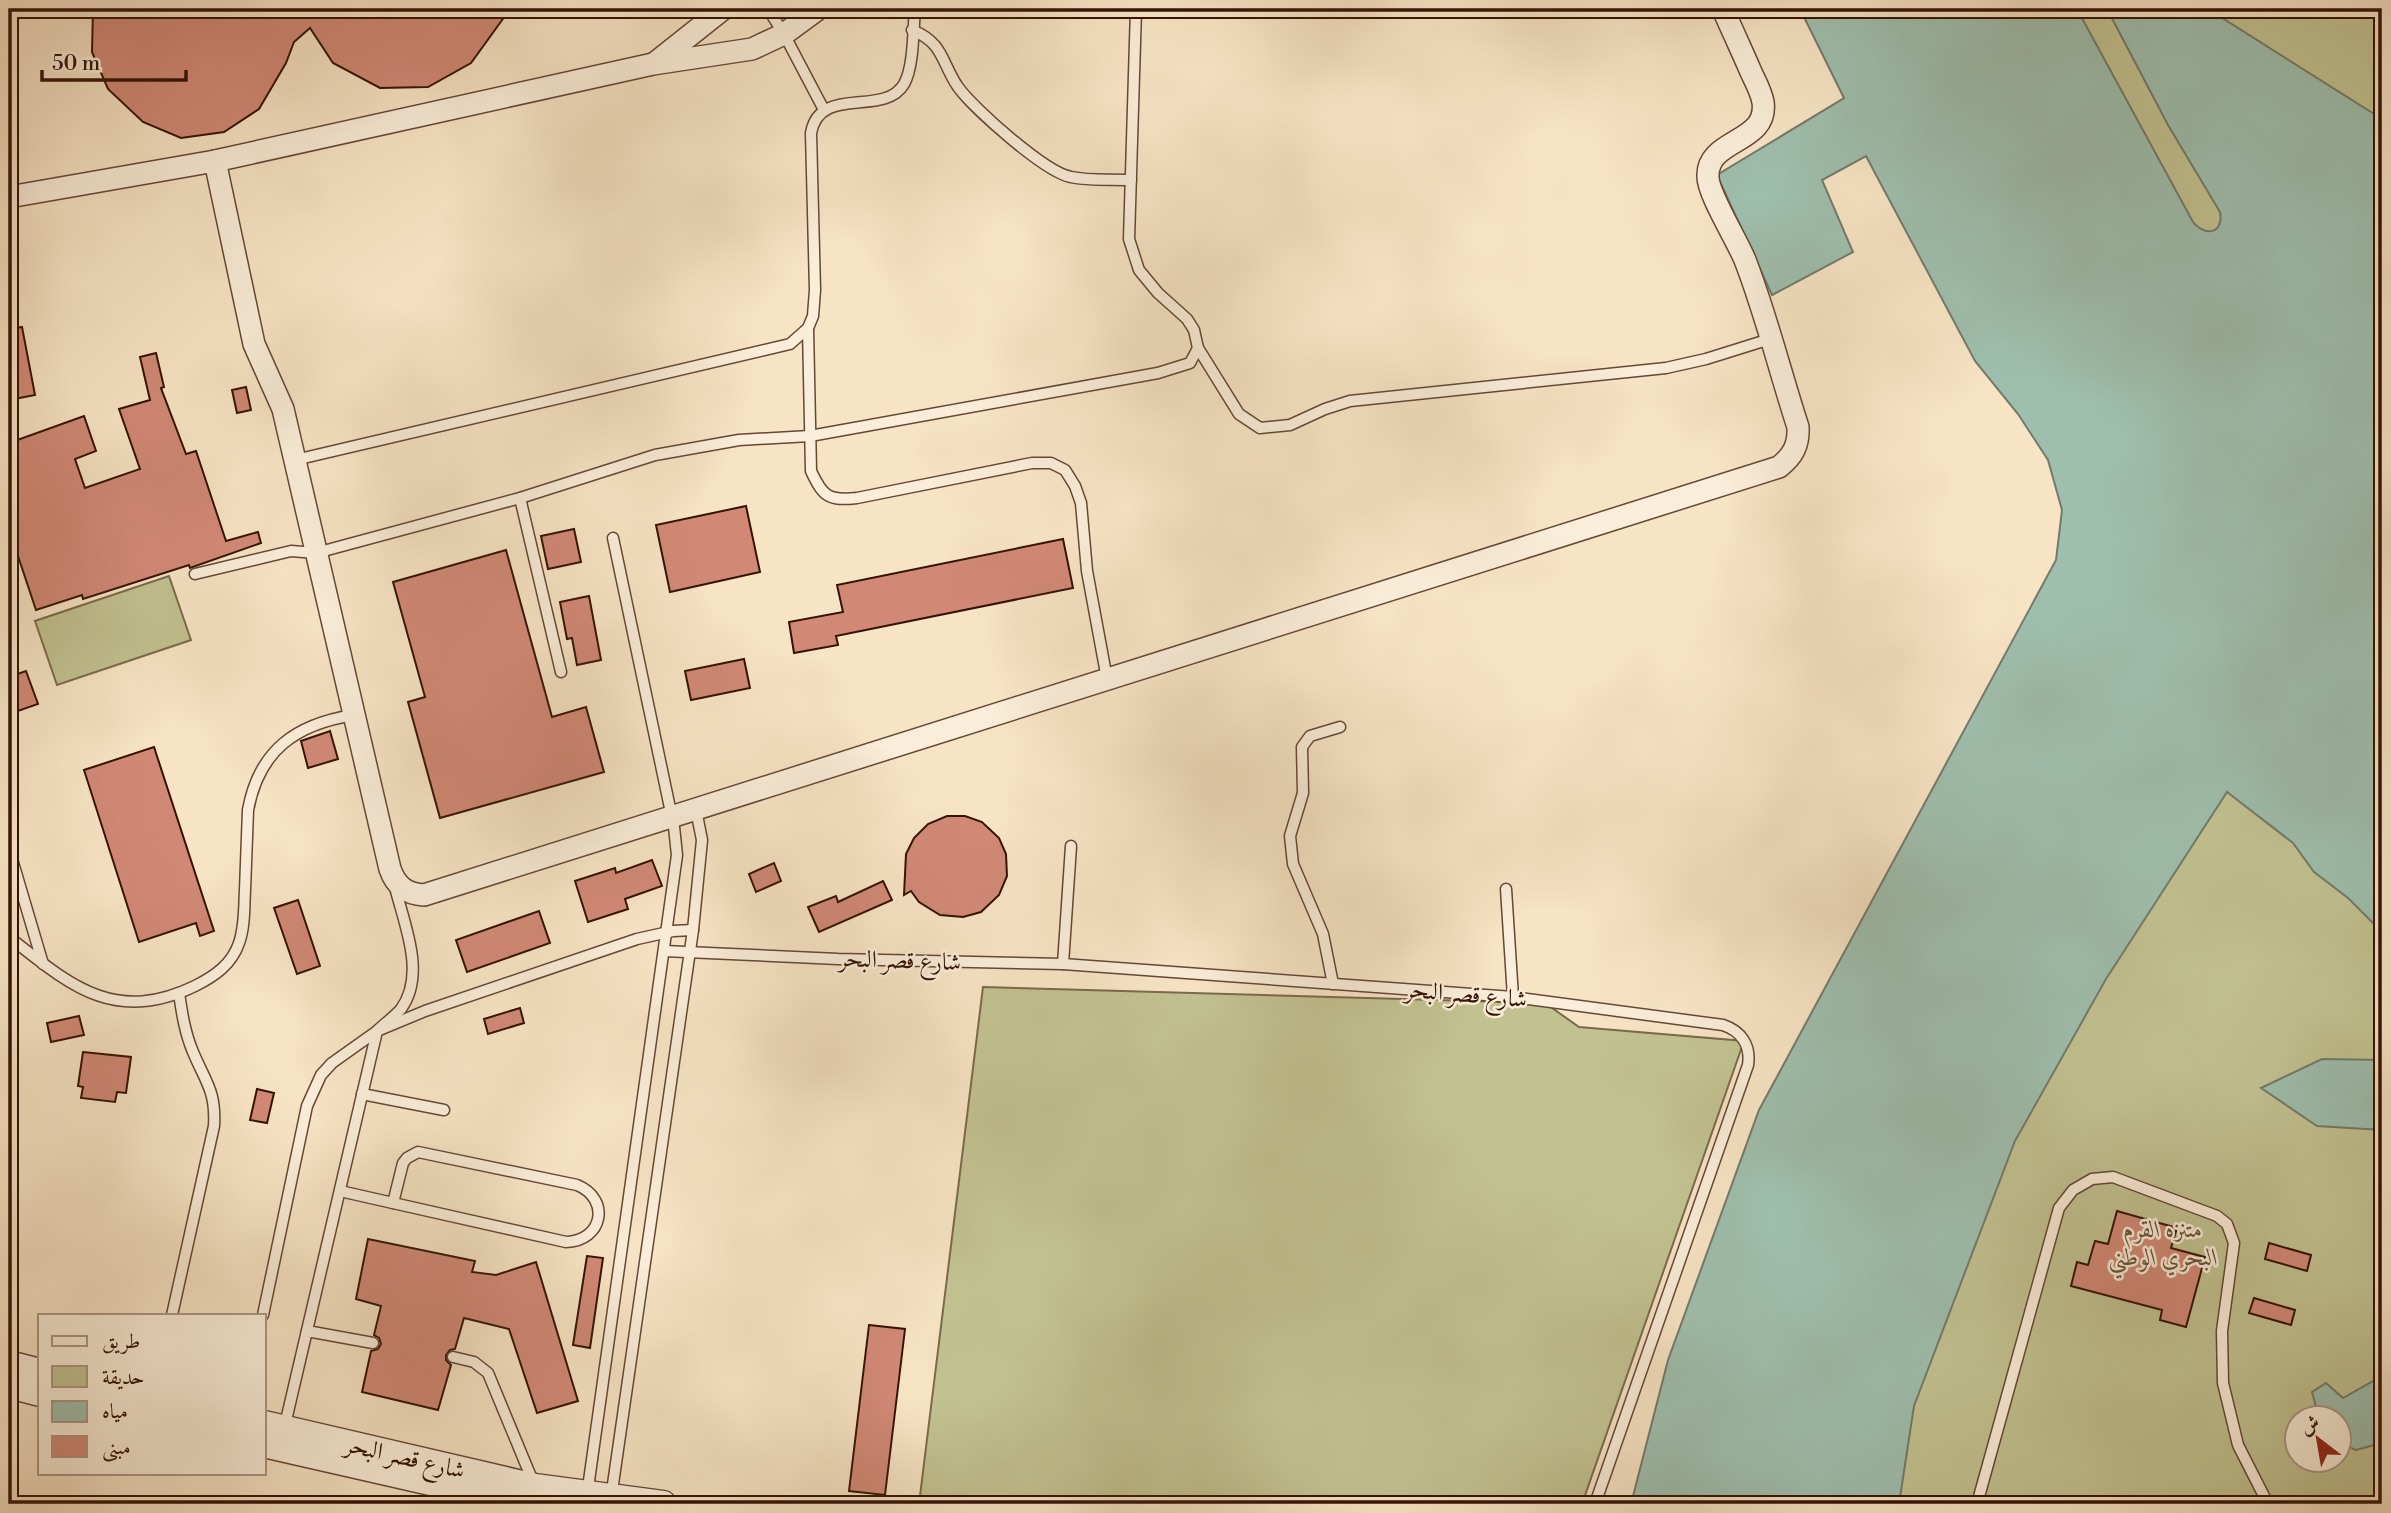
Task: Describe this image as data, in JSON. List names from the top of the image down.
{
  "streets": {
    "street": ["شارع قصر البحر"]
  },
  "parks": ["متنزه القرم البحري الوطني"],
  "legend": [
    "طريق",
    "حديقة",
    "مياه",
    "مبنى"
  ],
  "scale_bar": "50 m",
  "north": "top left"
}
